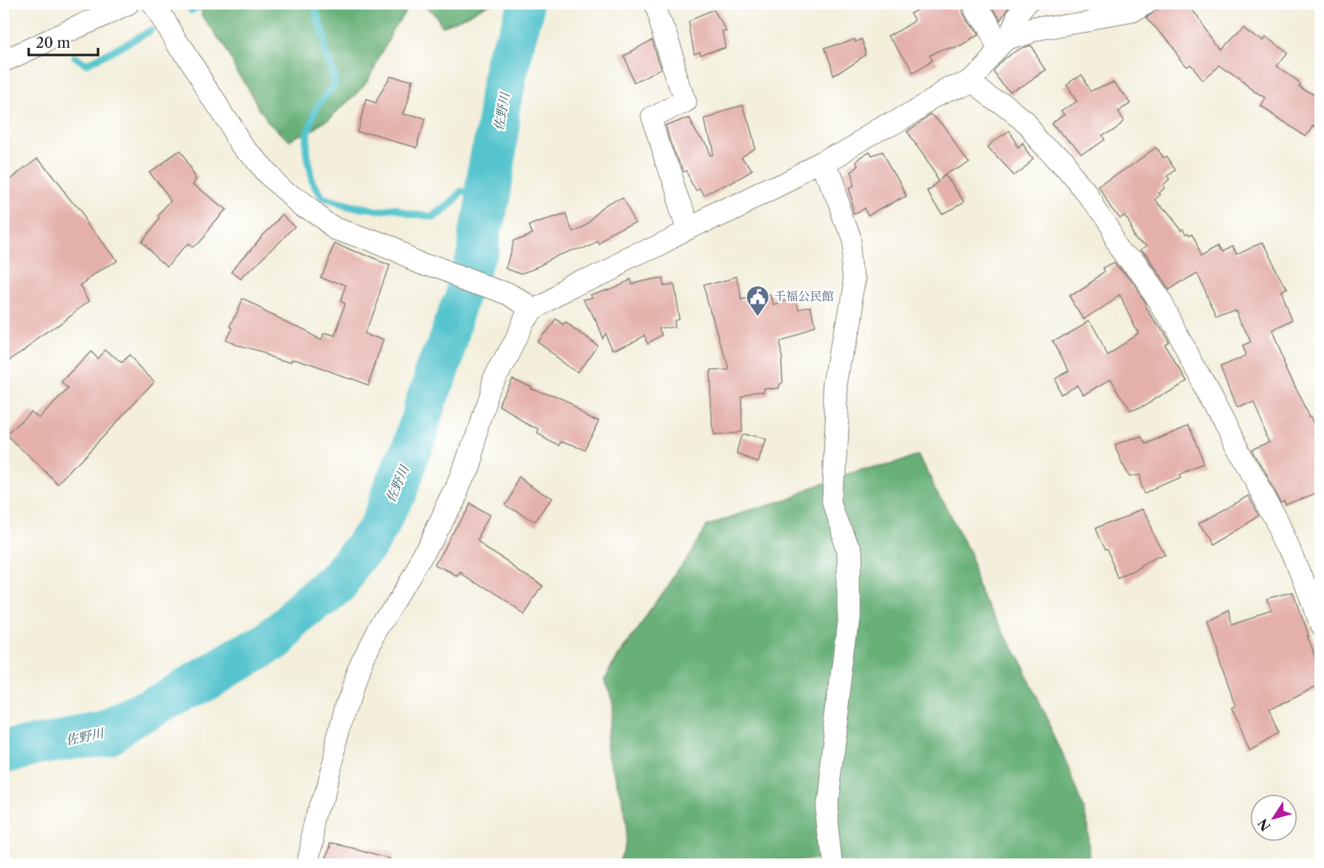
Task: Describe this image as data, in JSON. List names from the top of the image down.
{
  "water": ["佐野川"],
  "places": {
    "public building": ["千福公民館"]
  },
  "scale_bar": "20 m",
  "north": "bottom left"
}
